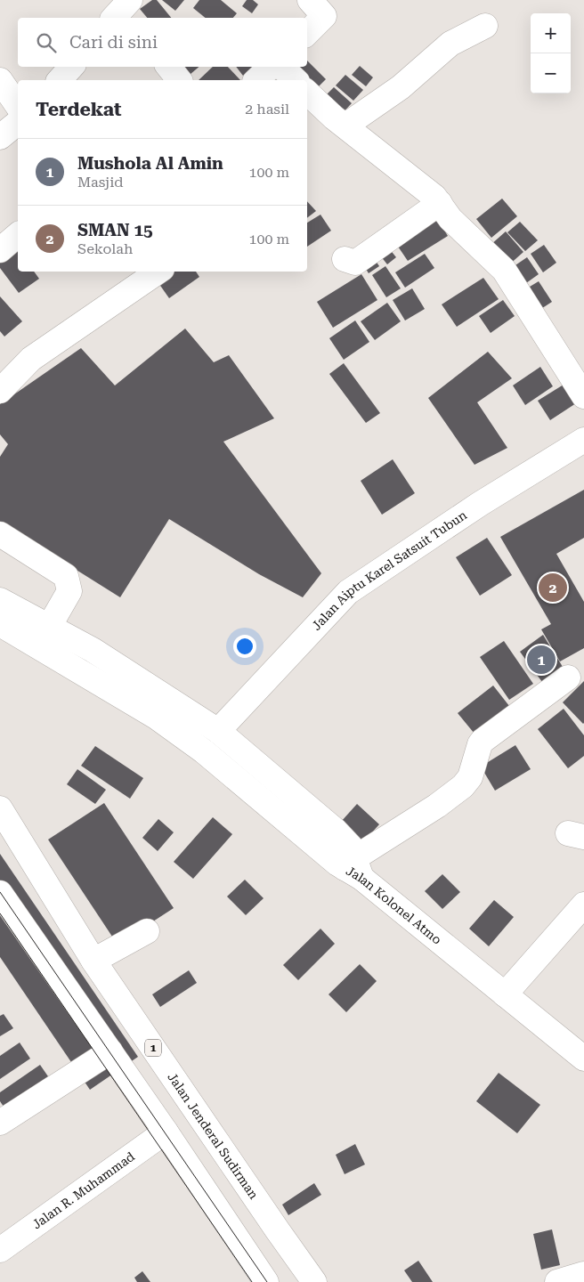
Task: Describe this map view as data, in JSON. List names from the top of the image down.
{
  "streets": {
    "main road": [
      "Jalan Aiptu Karel Satsuit Tubun",
      "Jalan Kolonel Atmo",
      "1",
      "Jalan Jenderal Sudirman",
      "Jalan R. Muhammad"
    ]
  },
  "page": {
    "map_buttons": ["+", "−"],
    "search": "Cari di sini",
    "heading": ["Terdekat", "2 hasil"],
    "list": [
      {
        "mark": "1",
        "name": "Mushola Al Amin",
        "note": "Masjid",
        "value": "100 m"
      },
      {
        "mark": "2",
        "name": "SMAN 15",
        "note": "Sekolah",
        "value": "100 m"
      }
    ],
    "pins": ["2", "1"]
  }
}
